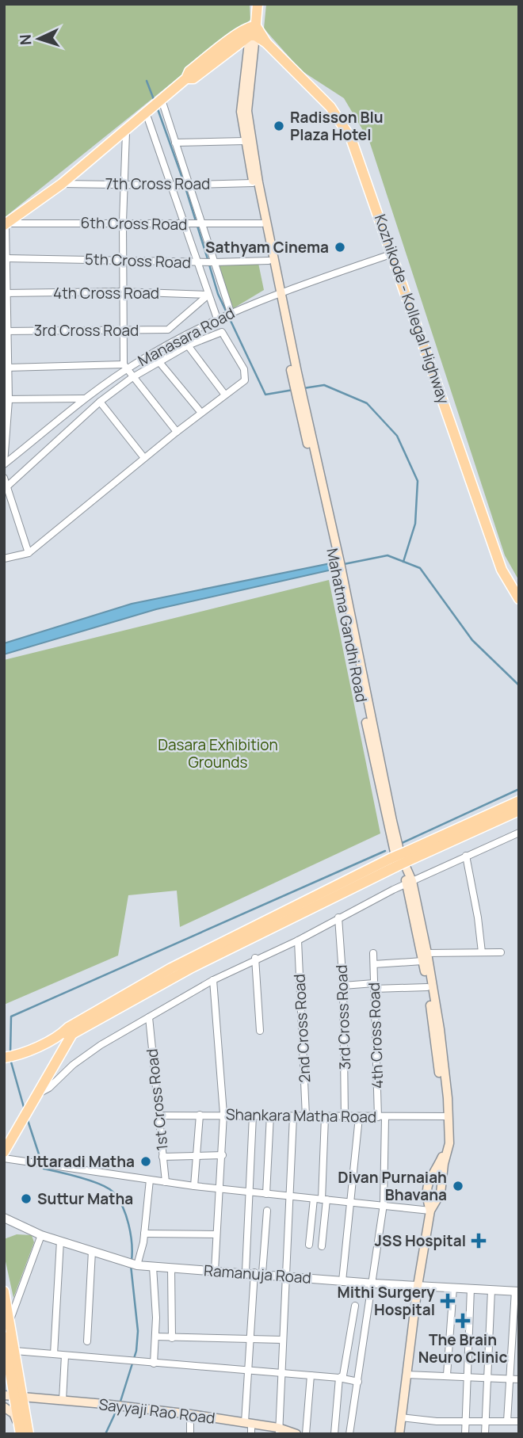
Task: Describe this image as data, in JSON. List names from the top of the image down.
{
  "streets": {
    "main road": ["Kozhikode - Kollegal Highway", "Mahatma Gandhi Road", "Sayyaji Rao Road"],
    "street": [
      "7th Cross Road",
      "6th Cross Road",
      "5th Cross Road",
      "4th Cross Road",
      "3rd Cross Road",
      "Manasara Road",
      "2nd Cross Road",
      "1st Cross Road",
      "Shankara Matha Road",
      "Ramanuja Road"
    ]
  },
  "crossings": [
    ["7th Cross Road", "Mahatma Gandhi Road"],
    ["6th Cross Road", "Mahatma Gandhi Road"],
    ["5th Cross Road", "Mahatma Gandhi Road"],
    ["4th Cross Road", "3rd Cross Road"],
    ["4th Cross Road", "Shankara Matha Road"],
    ["4th Cross Road", "Ramanuja Road"],
    ["Kozhikode - Kollegal Highway", "Manasara Road"],
    ["Kozhikode - Kollegal Highway", "Mahatma Gandhi Road"],
    ["3rd Cross Road", "Shankara Matha Road"],
    ["Manasara Road", "Mahatma Gandhi Road"],
    ["Mahatma Gandhi Road", "Shankara Matha Road"],
    ["Mahatma Gandhi Road", "Ramanuja Road"],
    ["2nd Cross Road", "Shankara Matha Road"],
    ["1st Cross Road", "Shankara Matha Road"]
  ],
  "parks": ["Dasara Exhibition Grounds"],
  "places": {
    "other": [
      "Radisson Blu Plaza Hotel",
      "Sathyam Cinema",
      "Uttaradi Matha",
      "Divan Purnaiah Bhavana",
      "Suttur Matha"
    ],
    "health": ["JSS Hospital", "Mithi Surgery Hospital", "The Brain Neuro Clinic"]
  },
  "north": "left"
}
